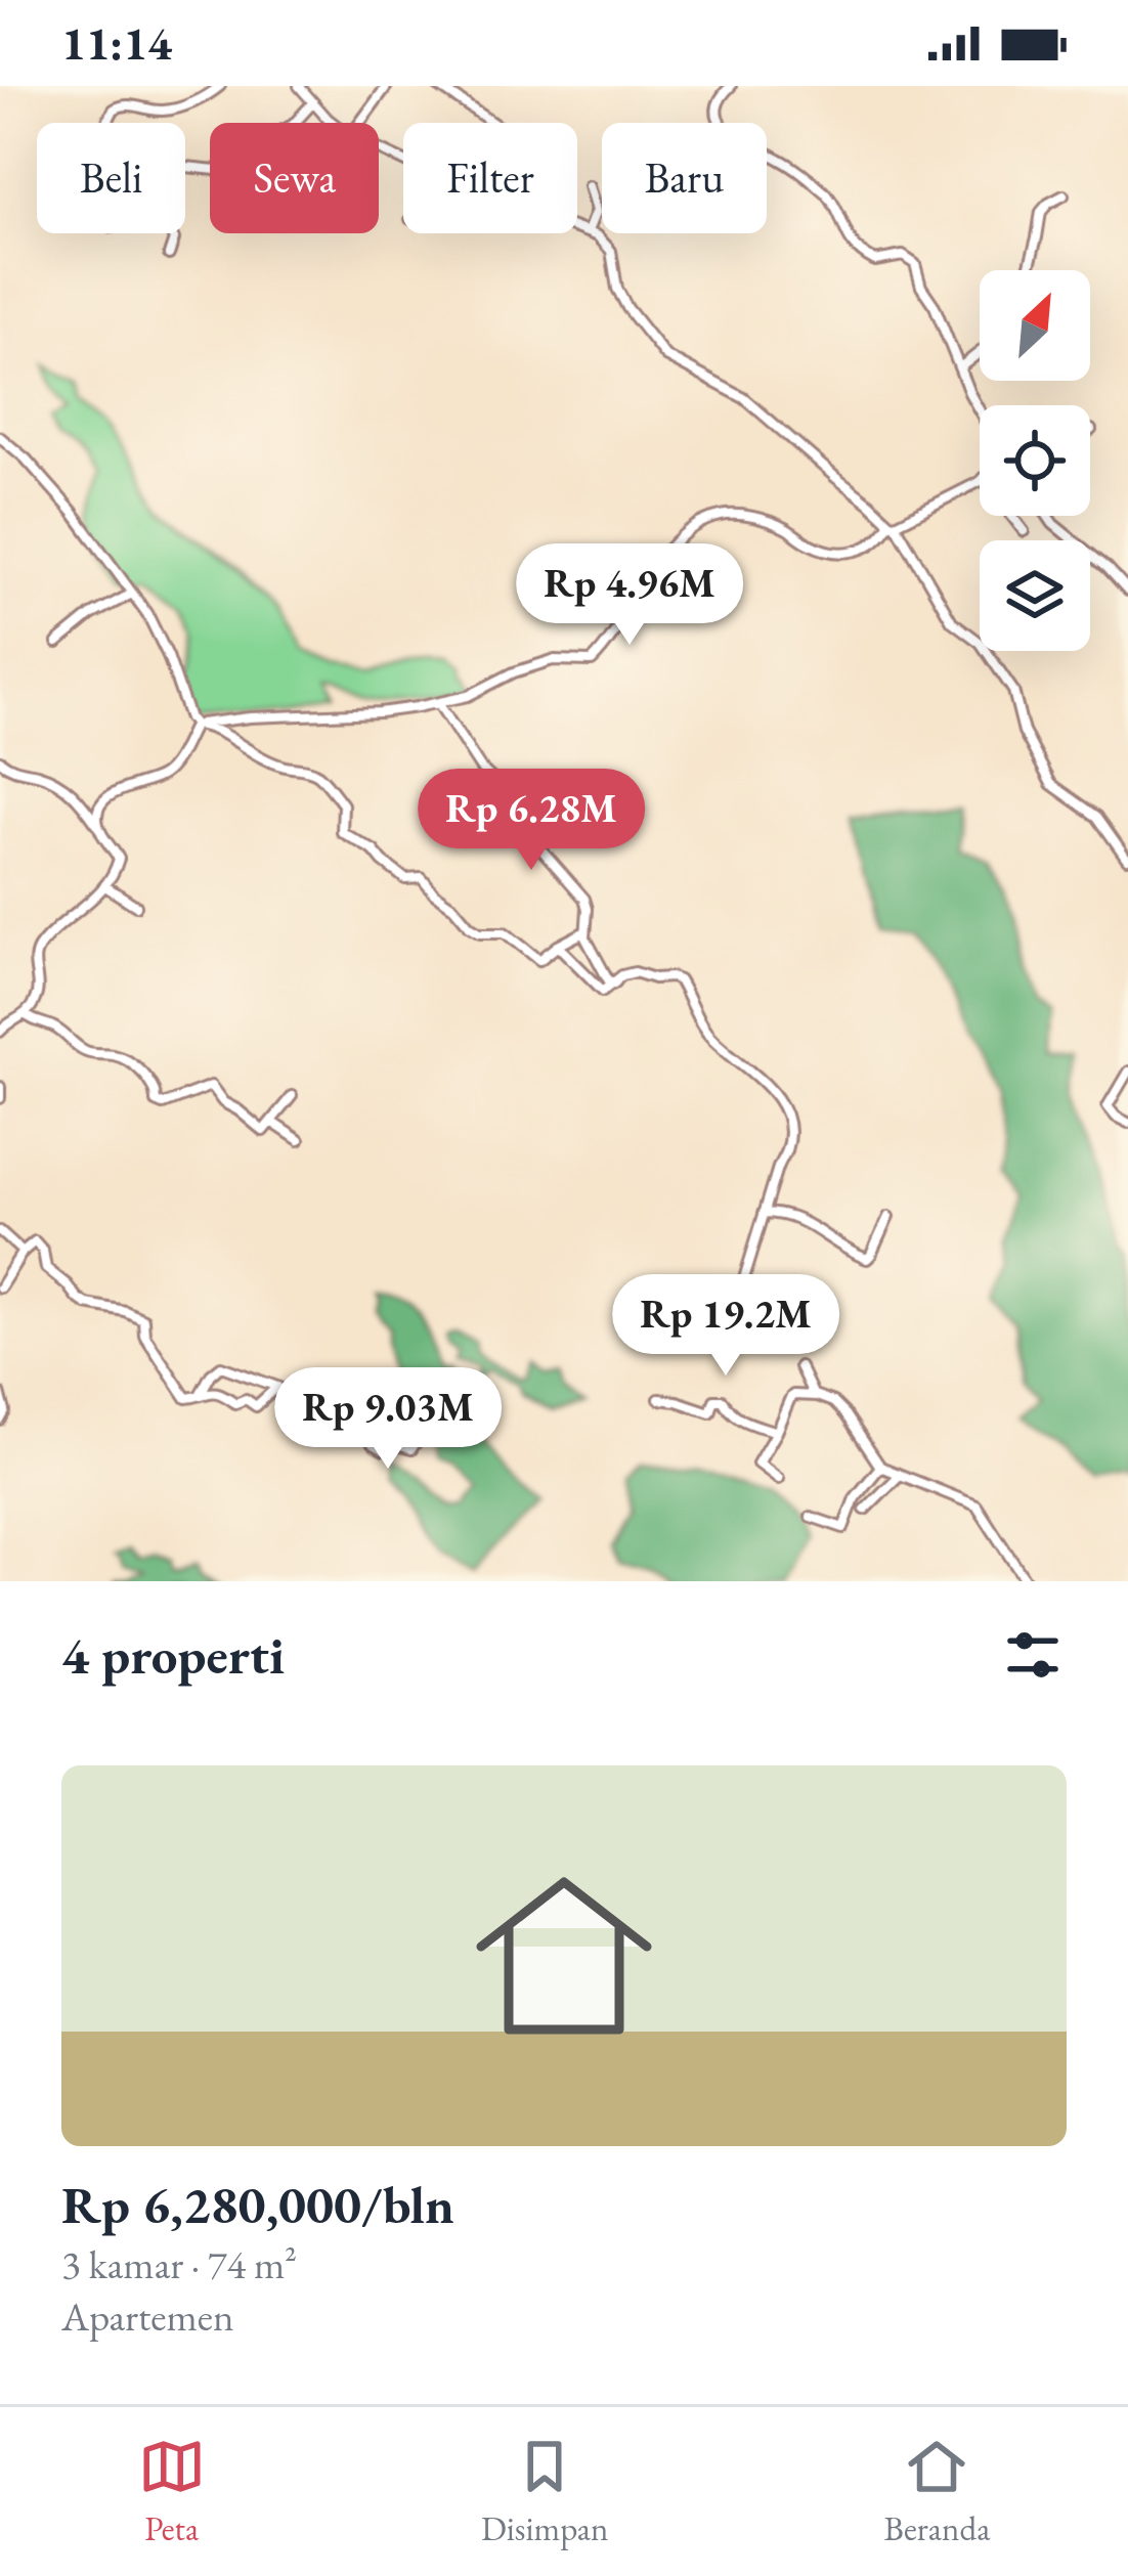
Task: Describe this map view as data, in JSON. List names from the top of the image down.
{
  "north": "top right",
  "page": {
    "status": "11:14",
    "chip": [
      "Beli",
      "Sewa",
      "Filter",
      "Baru"
    ],
    "price": [
      "Rp 4.96M",
      "Rp 6.28M",
      "Rp 19.2M",
      "Rp 9.03M"
    ],
    "heading": "4 properti",
    "list": [
      {
        "name": "Rp 6,280,000/bln",
        "note": "3 kamar · 74 m² · Apartemen"
      }
    ],
    "tabs": ["Peta", "Disimpan", "Beranda"]
  }
}
